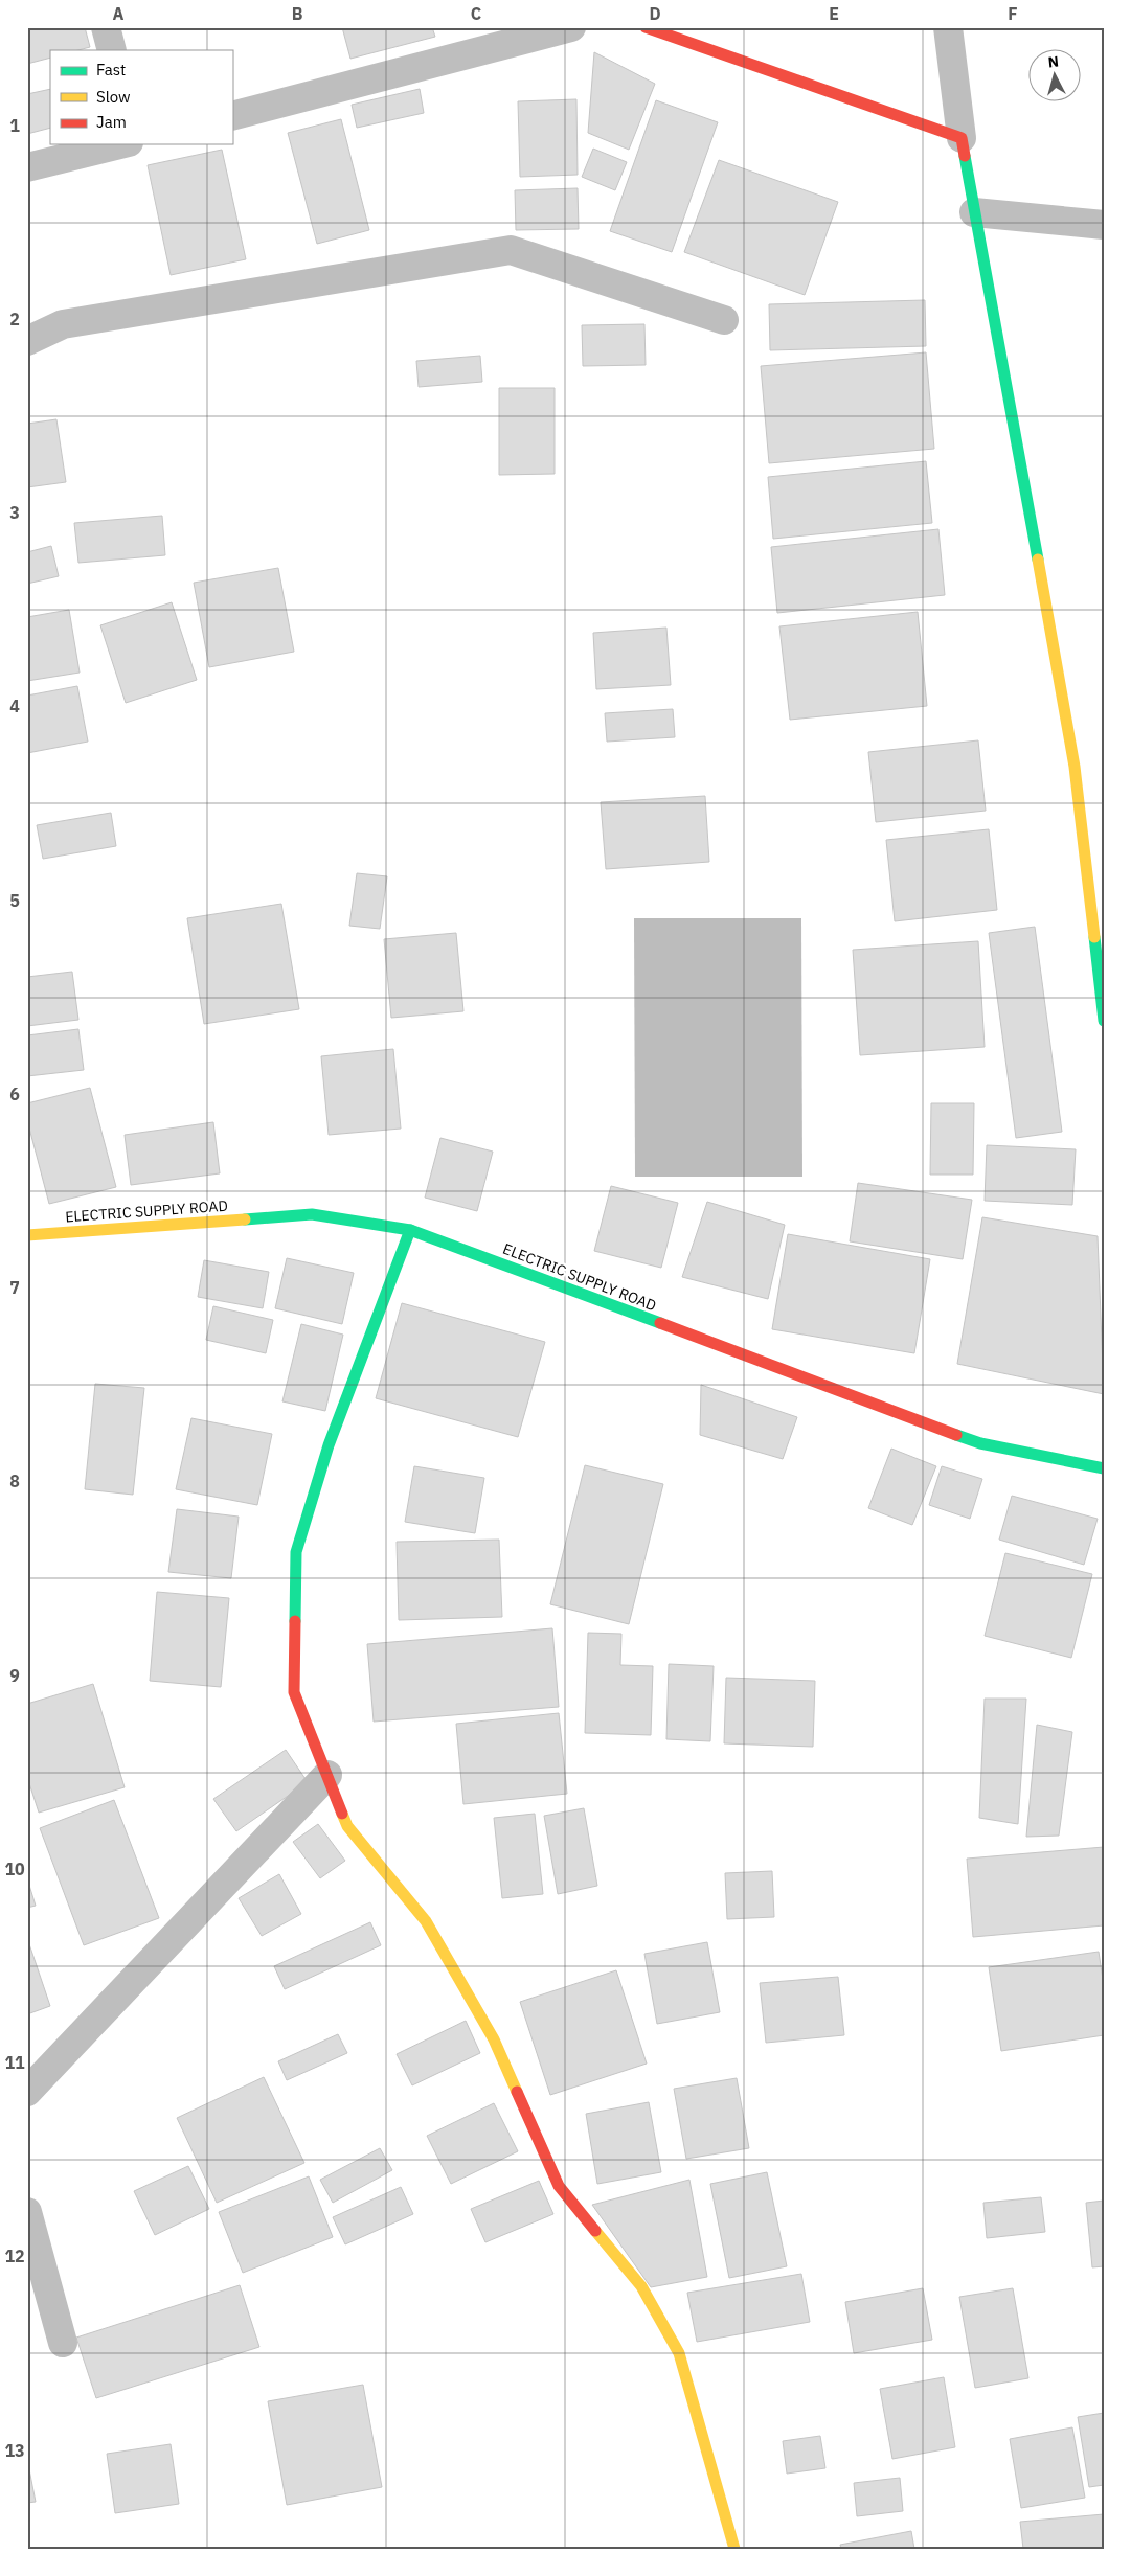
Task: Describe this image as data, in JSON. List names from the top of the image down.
{
  "streets": {
    "street": ["ELECTRIC SUPPLY ROAD"]
  },
  "legend": ["Fast", "Slow", "Jam"],
  "north": "top",
  "grid": {
    "columns": [
      "A",
      "B",
      "C",
      "D",
      "E",
      "F"
    ],
    "rows": [
      "1",
      "2",
      "3",
      "4",
      "5",
      "6",
      "7",
      "8",
      "9",
      "10",
      "11",
      "12",
      "13"
    ]
  }
}
